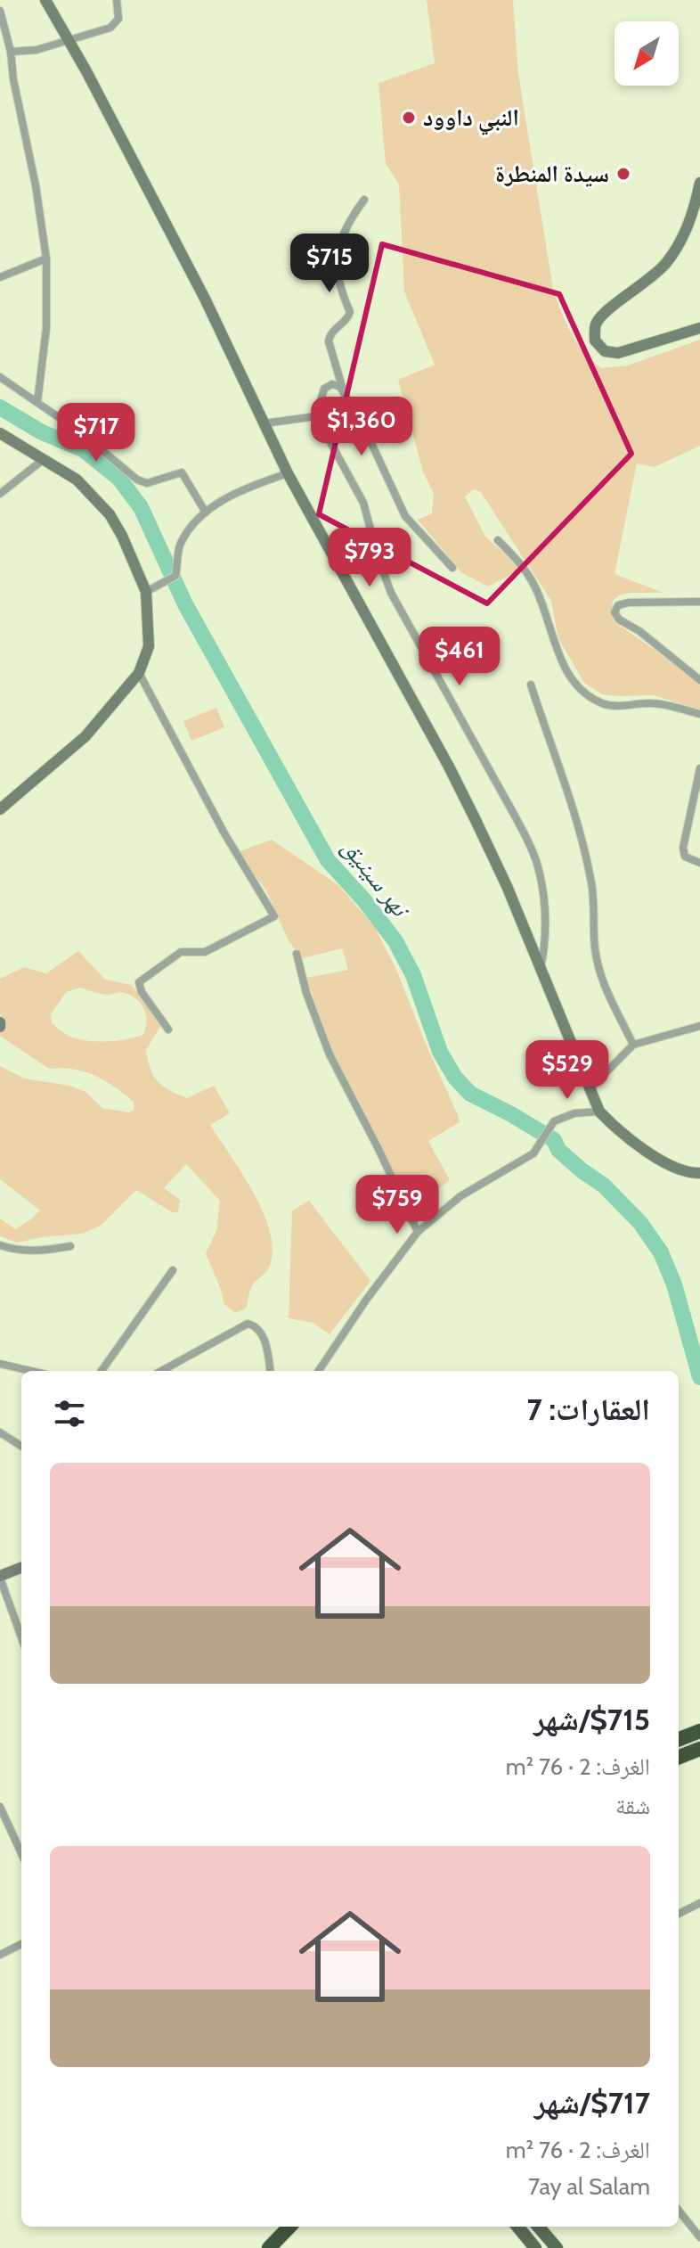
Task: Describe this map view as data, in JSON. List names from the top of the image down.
{
  "water": ["نهر سينيق"],
  "places": ["النبي داوود", "سيدة المنطرة"],
  "north": "bottom left",
  "page": {
    "price": [
      "$715",
      "$1,360",
      "$717",
      "$793",
      "$461",
      "$529",
      "$759"
    ],
    "heading": "العقارات: 7",
    "list": [
      {
        "name": "$715/شهر",
        "note": "الغرف: 2 · 76 m² · شقة"
      },
      {
        "name": "$717/شهر",
        "note": "الغرف: 2 · 76 m² · 7ay al Salam"
      }
    ]
  }
}
